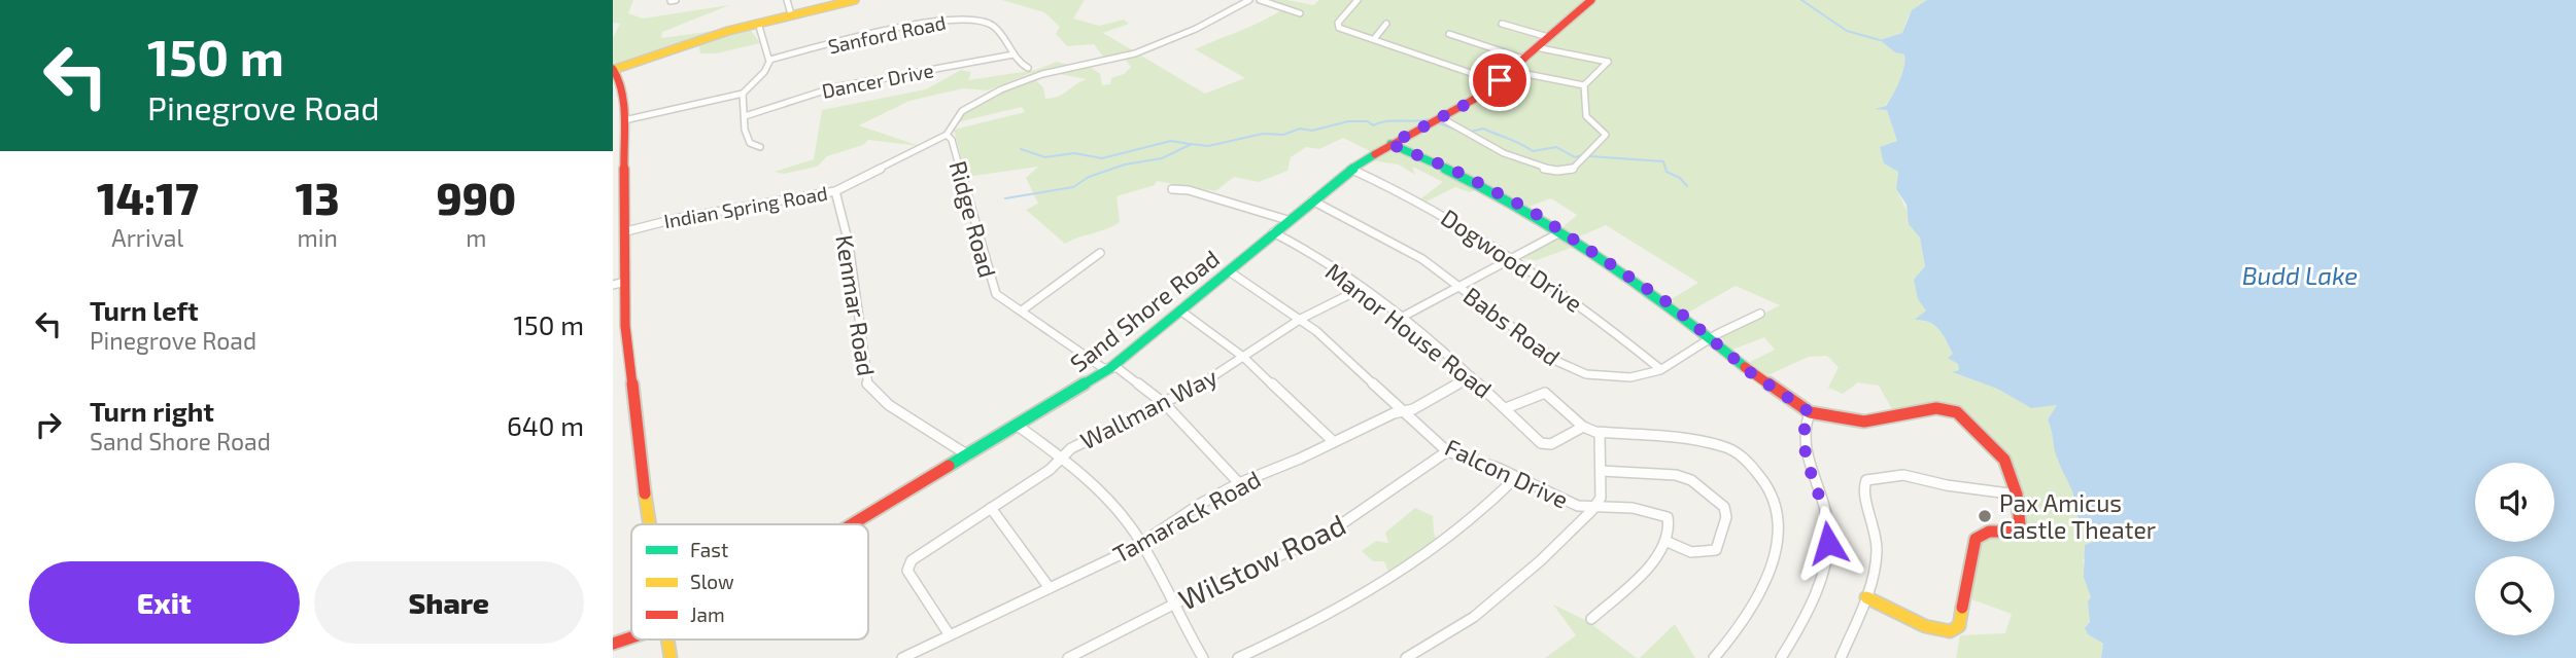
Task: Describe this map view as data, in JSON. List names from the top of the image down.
{
  "streets": {
    "street": [
      "Sanford Road",
      "Dancer Drive",
      "Indian Spring Road",
      "Ridge Road",
      "Dogwood Drive",
      "Kenmar Road",
      "Sand Shore Road",
      "Babs Road",
      "Manor House Road",
      "Wallman Way",
      "Falcon Drive",
      "Tamarack Road",
      "Wilstow Road"
    ]
  },
  "crossings": [
    ["Sanford Road", "Dancer Drive"],
    ["Indian Spring Road", "Ridge Road"],
    ["Indian Spring Road", "Kenmar Road"],
    ["Ridge Road", "Sand Shore Road"],
    ["Ridge Road", "Wallman Way"],
    ["Ridge Road", "Tamarack Road"],
    ["Dogwood Drive", "Sand Shore Road"],
    ["Dogwood Drive", "Babs Road"],
    ["Kenmar Road", "Sand Shore Road"],
    ["Sand Shore Road", "Babs Road"],
    ["Sand Shore Road", "Manor House Road"],
    ["Sand Shore Road", "Falcon Drive"],
    ["Manor House Road", "Wallman Way"],
    ["Manor House Road", "Tamarack Road"],
    ["Wallman Way", "Falcon Drive"],
    ["Wallman Way", "Tamarack Road"],
    ["Falcon Drive", "Tamarack Road"],
    ["Falcon Drive", "Wilstow Road"]
  ],
  "water": ["Budd Lake"],
  "places": ["Pax Amicus Castle Theater"],
  "legend": ["Fast", "Slow", "Jam"],
  "page": {
    "turn": ["150 m", "Pinegrove Road"],
    "eta": [
      "14:17",
      "Arrival",
      "13",
      "min",
      "990",
      "m"
    ],
    "list": [
      {
        "name": "Turn left",
        "note": "Pinegrove Road",
        "value": "150 m"
      },
      {
        "name": "Turn right",
        "note": "Sand Shore Road",
        "value": "640 m"
      }
    ],
    "buttons": ["Exit", "Share"]
  }
}
